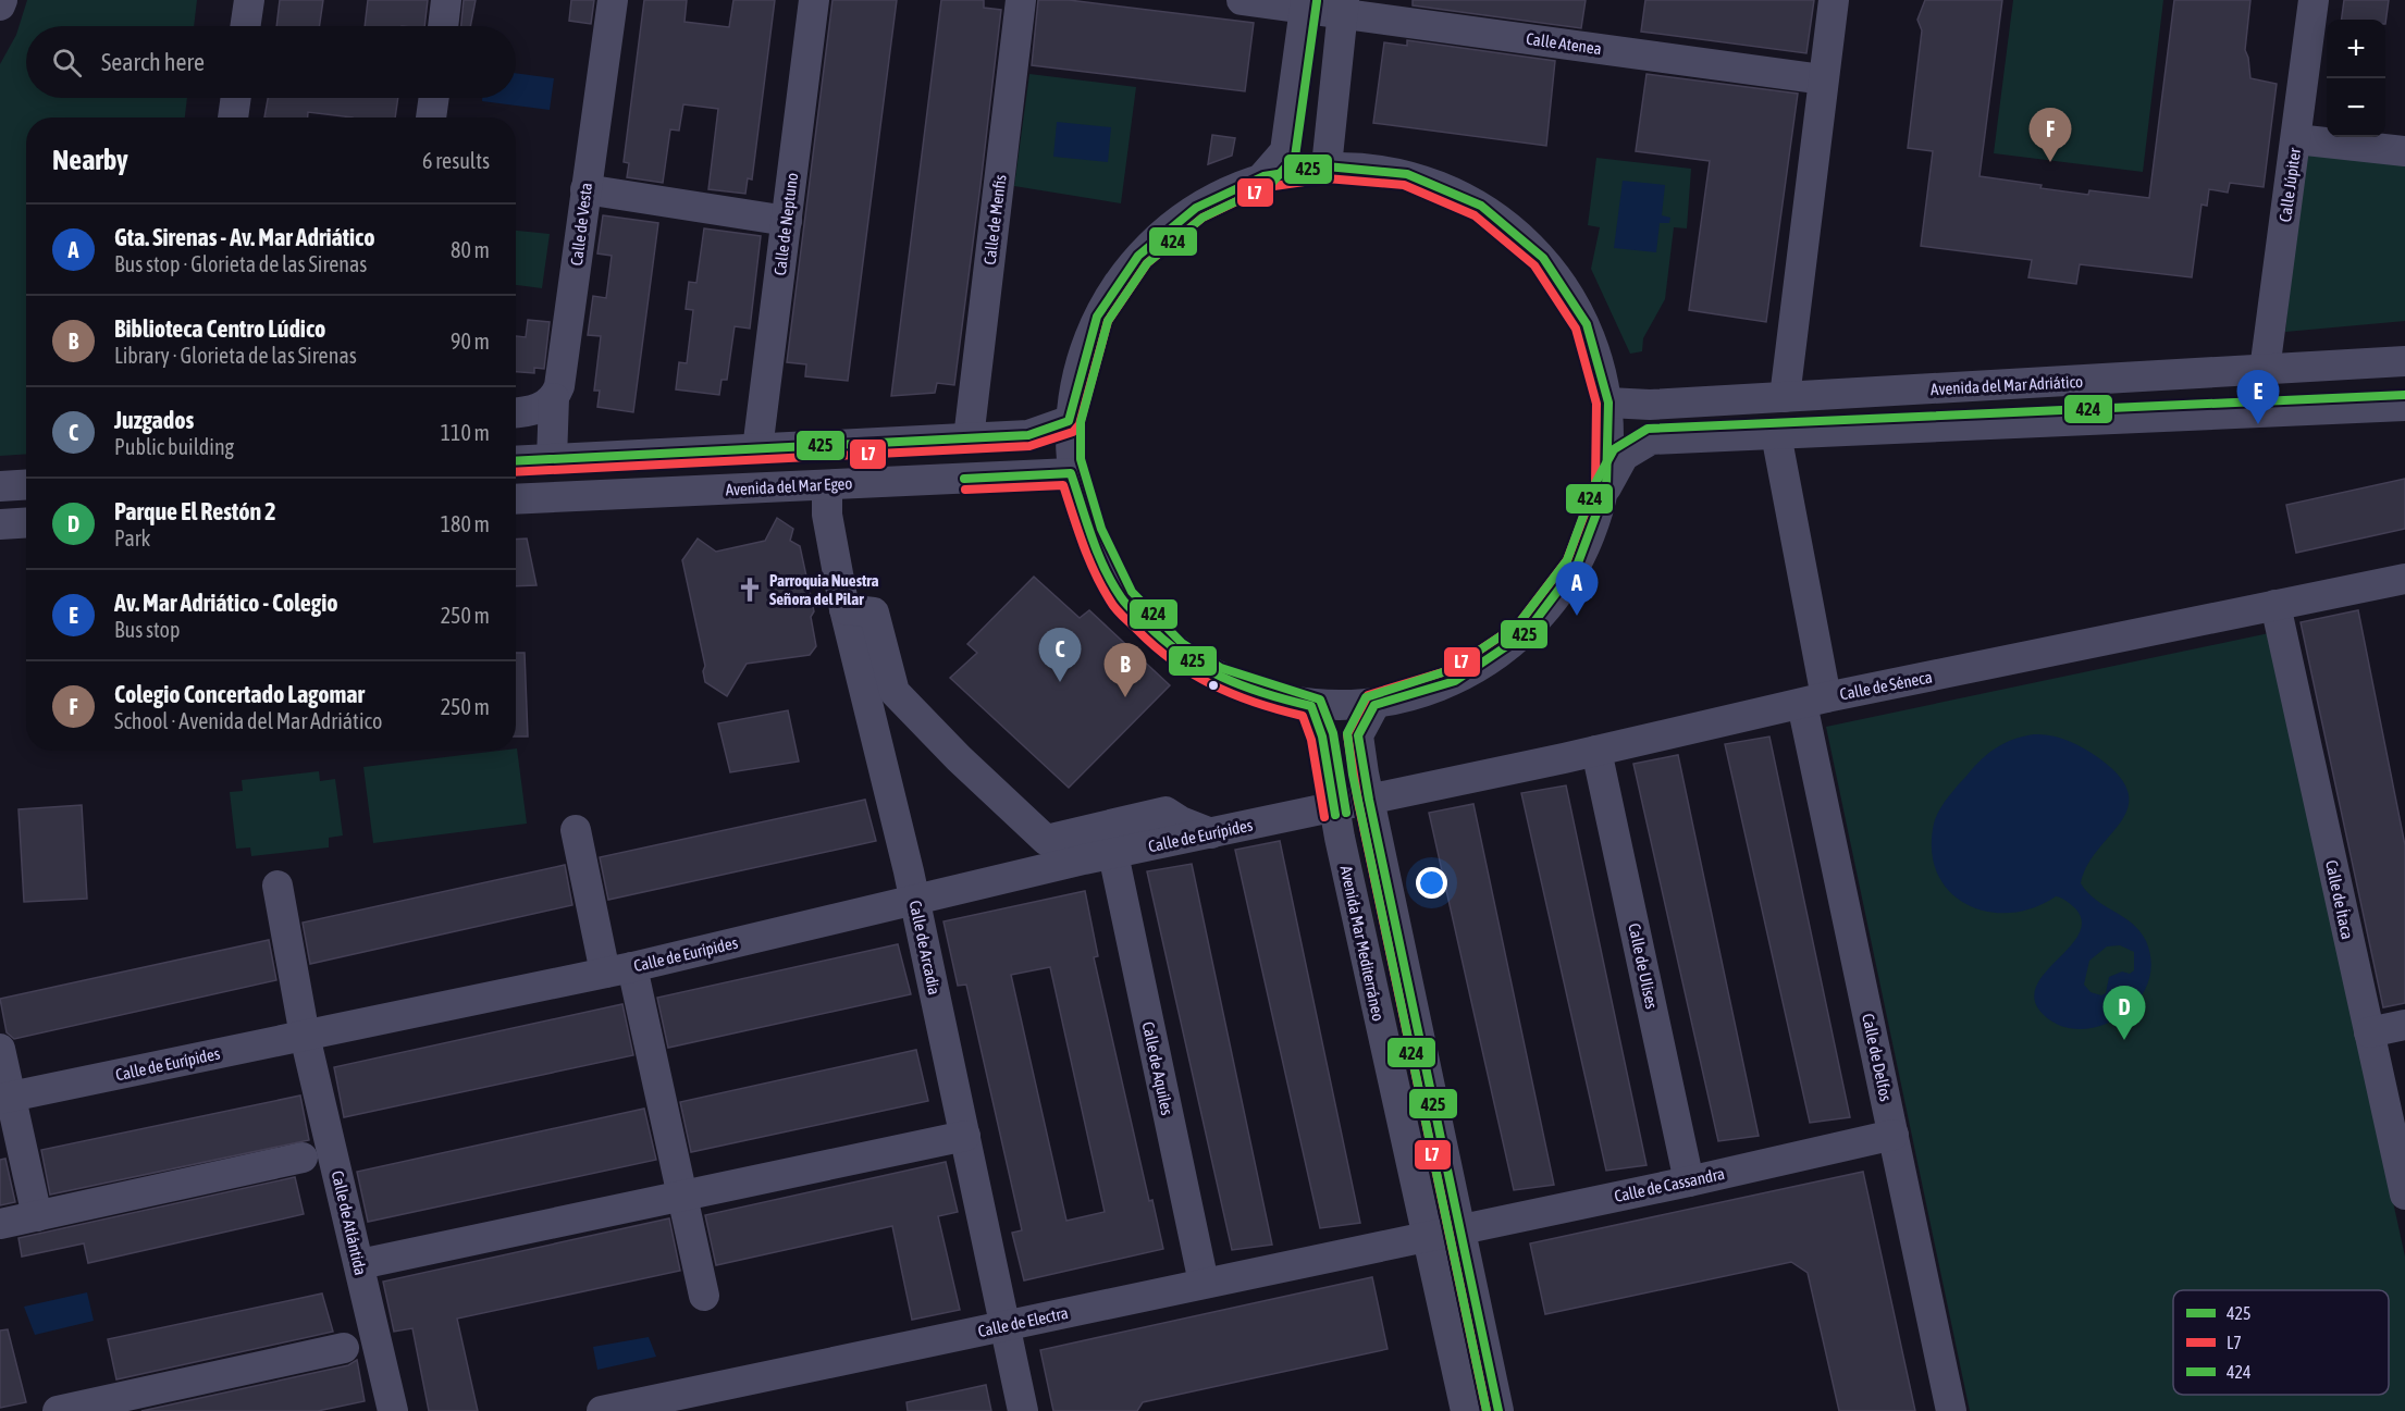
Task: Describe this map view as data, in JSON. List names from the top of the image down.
{
  "streets": {
    "street": [
      "Calle Atenea",
      "Calle Júpiter",
      "Calle de Menfis",
      "Calle de Vesta",
      "Calle de Neptuno",
      "Avenida del Mar Adriático",
      "Avenida del Mar Egeo",
      "Calle de Séneca",
      "Calle de Eurípides",
      "Calle de Ítaca",
      "Avenida Mar Mediterráneo",
      "Calle de Arcadia",
      "Calle de Ulises",
      "Calle de Delfos",
      "Calle de Aquiles",
      "Calle de Cassandra",
      "Calle de Atlántida",
      "Calle de Electra"
    ]
  },
  "crossings": [
    ["Calle Júpiter", "Avenida del Mar Adriático"],
    ["Avenida del Mar Egeo", "Calle de Arcadia"],
    ["Calle de Séneca", "Calle de Eurípides"],
    ["Calle de Séneca", "Calle de Ítaca"],
    ["Calle de Séneca", "Avenida Mar Mediterráneo"],
    ["Calle de Séneca", "Calle de Ulises"],
    ["Calle de Séneca", "Calle de Delfos"],
    ["Calle de Eurípides", "Avenida Mar Mediterráneo"],
    ["Calle de Eurípides", "Calle de Arcadia"],
    ["Calle de Eurípides", "Calle de Aquiles"],
    ["Calle de Eurípides", "Calle de Atlántida"],
    ["Avenida Mar Mediterráneo", "Calle de Cassandra"],
    ["Avenida Mar Mediterráneo", "Calle de Electra"],
    ["Calle de Arcadia", "Calle de Electra"],
    ["Calle de Ulises", "Calle de Cassandra"],
    ["Calle de Delfos", "Calle de Cassandra"],
    ["Calle de Aquiles", "Calle de Electra"],
    ["Calle de Cassandra", "Calle de Electra"]
  ],
  "places": {
    "church": ["Parroquia Nuestra Señora del Pilar"]
  },
  "lines": ["transit line 424", "transit line 425", "transit line L7"],
  "legend": ["425", "L7", "424"],
  "page": {
    "map_buttons": ["+", "−"],
    "search": "Search here",
    "pins": [
      "F",
      "E",
      "A",
      "C",
      "B",
      "D"
    ],
    "heading": ["Nearby", "6 results"],
    "list": [
      {
        "mark": "A",
        "name": "Gta. Sirenas - Av. Mar Adriático",
        "note": "Bus stop · Glorieta de las Sirenas",
        "value": "80 m"
      },
      {
        "mark": "B",
        "name": "Biblioteca Centro Lúdico",
        "note": "Library · Glorieta de las Sirenas",
        "value": "90 m"
      },
      {
        "mark": "C",
        "name": "Juzgados",
        "note": "Public building",
        "value": "110 m"
      },
      {
        "mark": "D",
        "name": "Parque El Restón 2",
        "note": "Park",
        "value": "180 m"
      },
      {
        "mark": "E",
        "name": "Av. Mar Adriático - Colegio",
        "note": "Bus stop",
        "value": "250 m"
      },
      {
        "mark": "F",
        "name": "Colegio Concertado Lagomar",
        "note": "School · Avenida del Mar Adriático",
        "value": "250 m"
      }
    ]
  }
}
